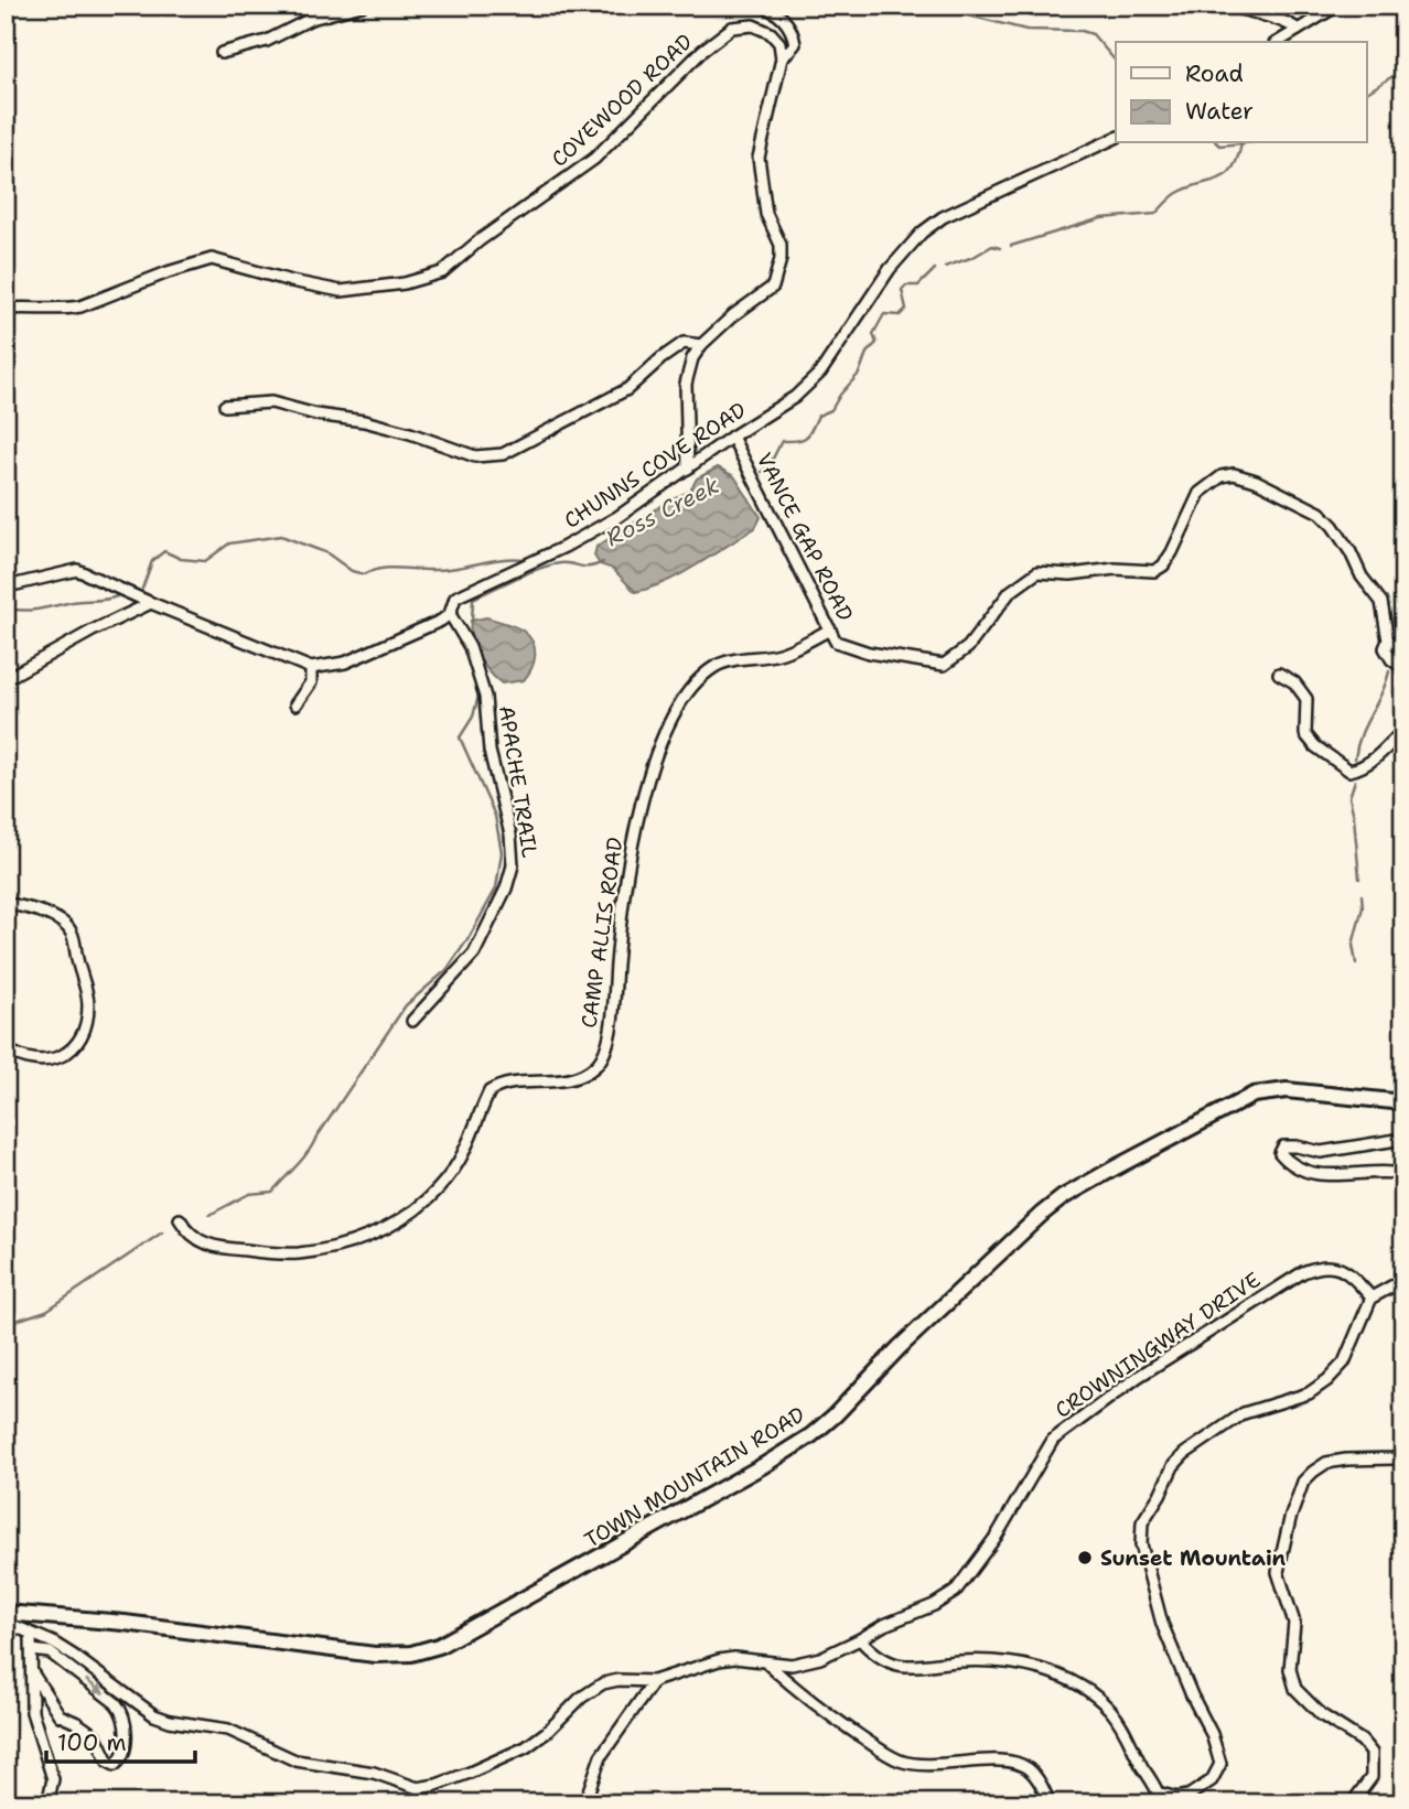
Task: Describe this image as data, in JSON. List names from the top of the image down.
{
  "streets": {
    "main road": ["TOWN MOUNTAIN ROAD"],
    "street": [
      "COVEWOOD ROAD",
      "CHUNNS COVE ROAD",
      "VANCE GAP ROAD",
      "APACHE TRAIL",
      "CAMP ALLIS ROAD",
      "CROWNINGWAY DRIVE"
    ]
  },
  "crossings": [
    ["CHUNNS COVE ROAD", "VANCE GAP ROAD"],
    ["CHUNNS COVE ROAD", "APACHE TRAIL"],
    ["VANCE GAP ROAD", "CAMP ALLIS ROAD"]
  ],
  "water": ["Ross Creek"],
  "places": ["Sunset Mountain"],
  "legend": ["Road", "Water"],
  "scale_bar": "100 m"
}
